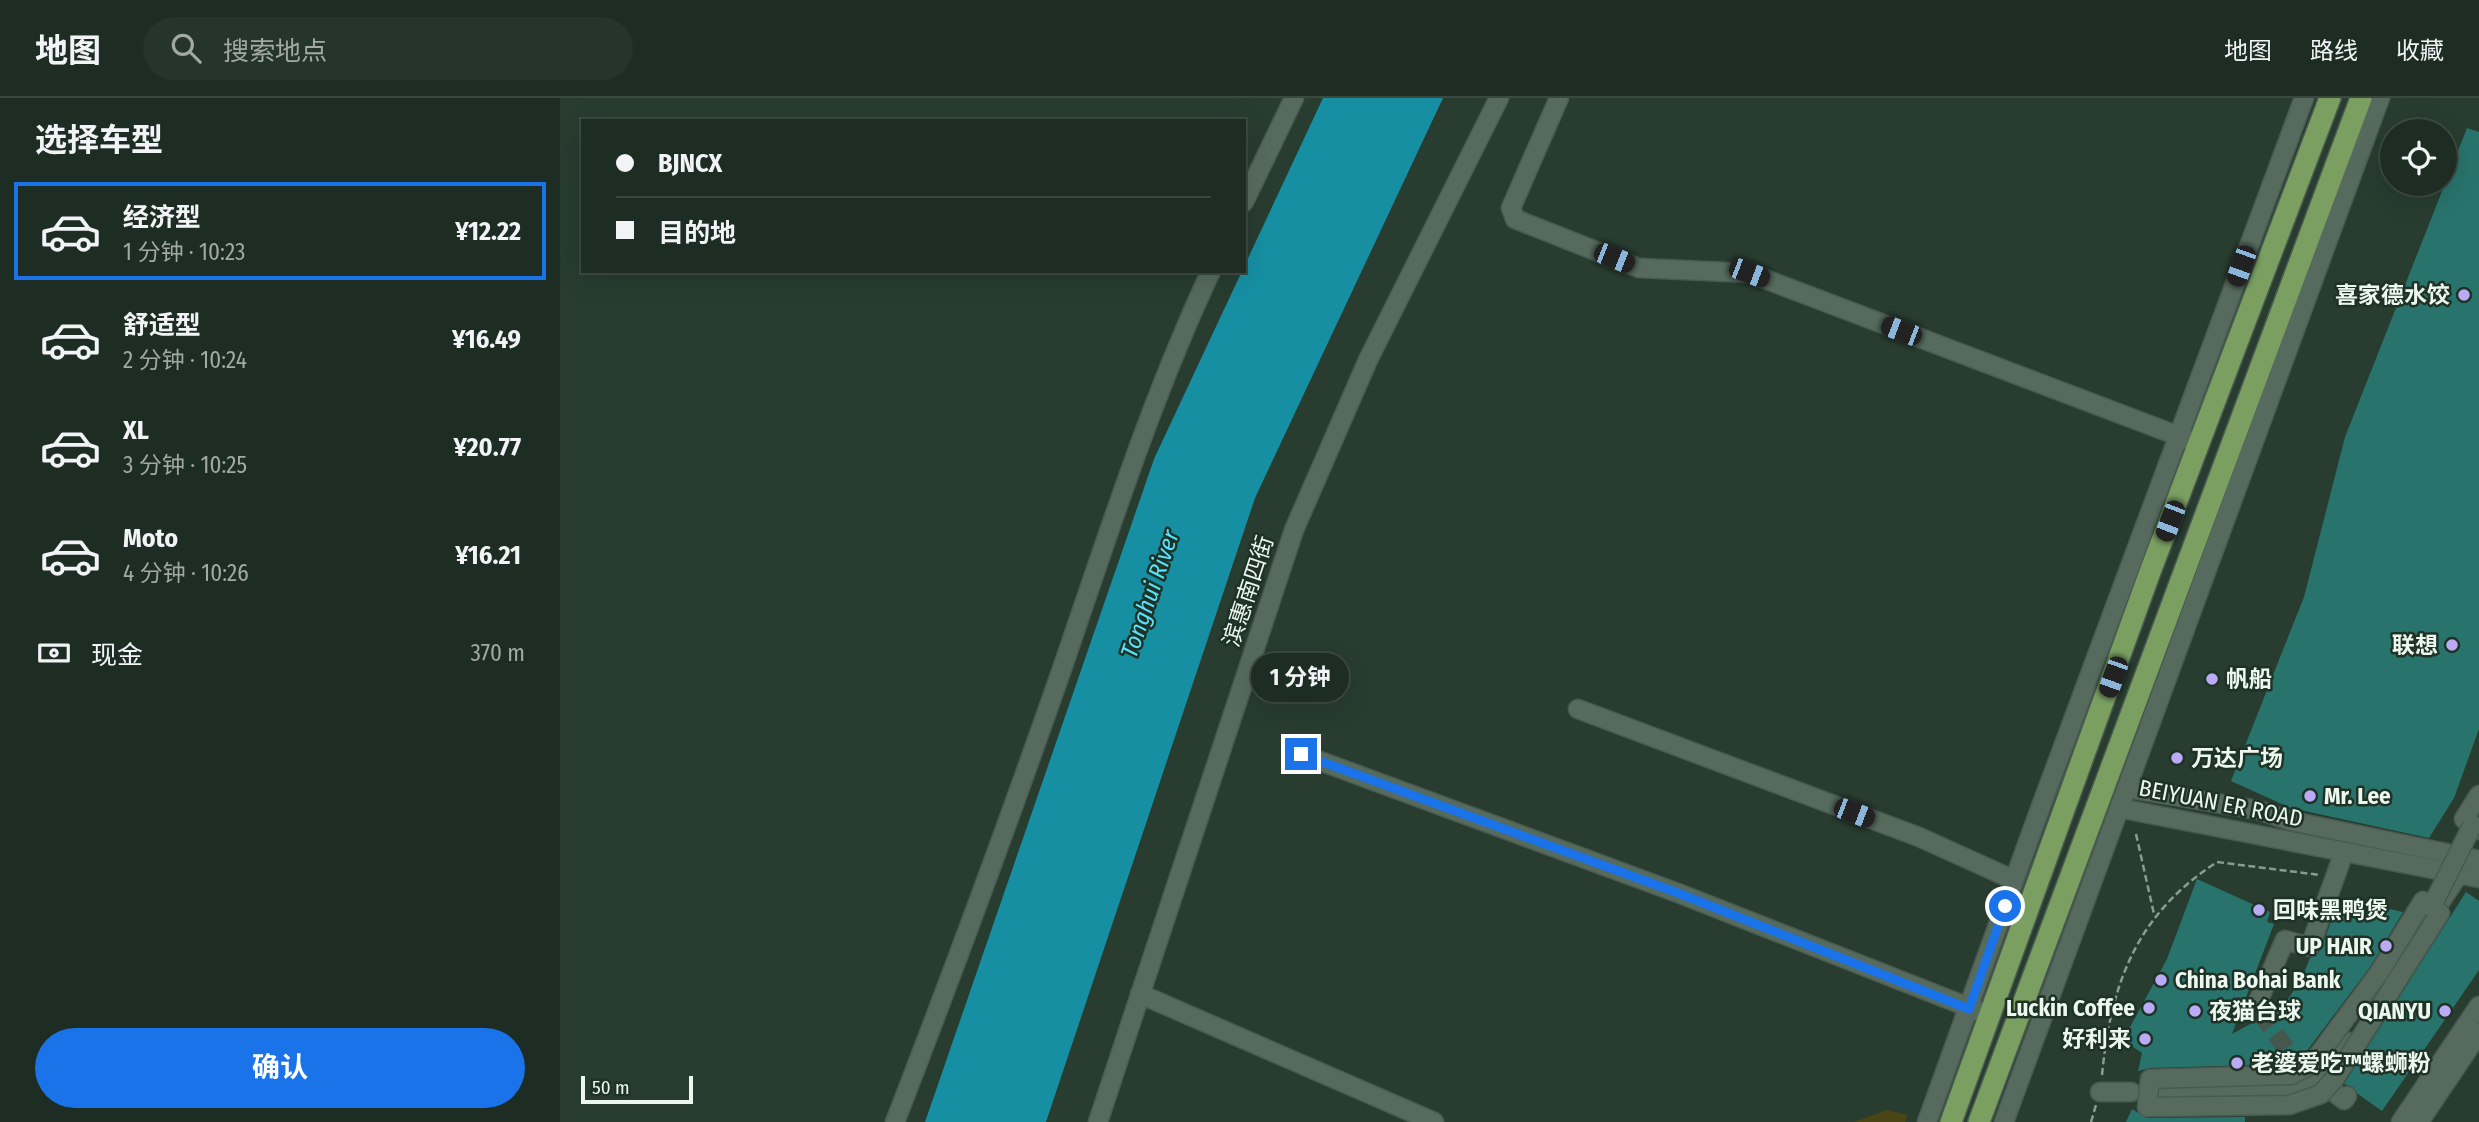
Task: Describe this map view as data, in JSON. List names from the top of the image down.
{
  "streets": {
    "street": ["滨惠南四街", "BEIYUAN ER ROAD"]
  },
  "water": ["Tonghui River"],
  "places": [
    "喜家德水饺",
    "联想",
    "帆船",
    "万达广场",
    "Mr. Lee",
    "回味黑鸭煲",
    "UP HAIR",
    "China Bohai Bank",
    "Luckin Coffee",
    "夜猫台球",
    "QIANYU",
    "好利来",
    "老婆爱吃™螺蛳粉"
  ],
  "scale_bar": "50 m",
  "page": {
    "header": "地图",
    "search": "搜索地点",
    "nav": ["地图", "路线", "收藏"],
    "heading": "选择车型",
    "banner": ["BJNCX", "目的地"],
    "list": [
      {
        "name": "经济型",
        "note": "1 分钟 · 10:23",
        "value": "¥12.22"
      },
      {
        "name": "舒适型",
        "note": "2 分钟 · 10:24",
        "value": "¥16.49"
      },
      {
        "name": "XL",
        "note": "3 分钟 · 10:25",
        "value": "¥20.77"
      },
      {
        "name": "Moto",
        "note": "4 分钟 · 10:26",
        "value": "¥16.21"
      }
    ],
    "pay": ["现金", "370 m"],
    "bubble": "1 分钟",
    "buttons": "确认",
    "scale": "50 m"
  }
}
